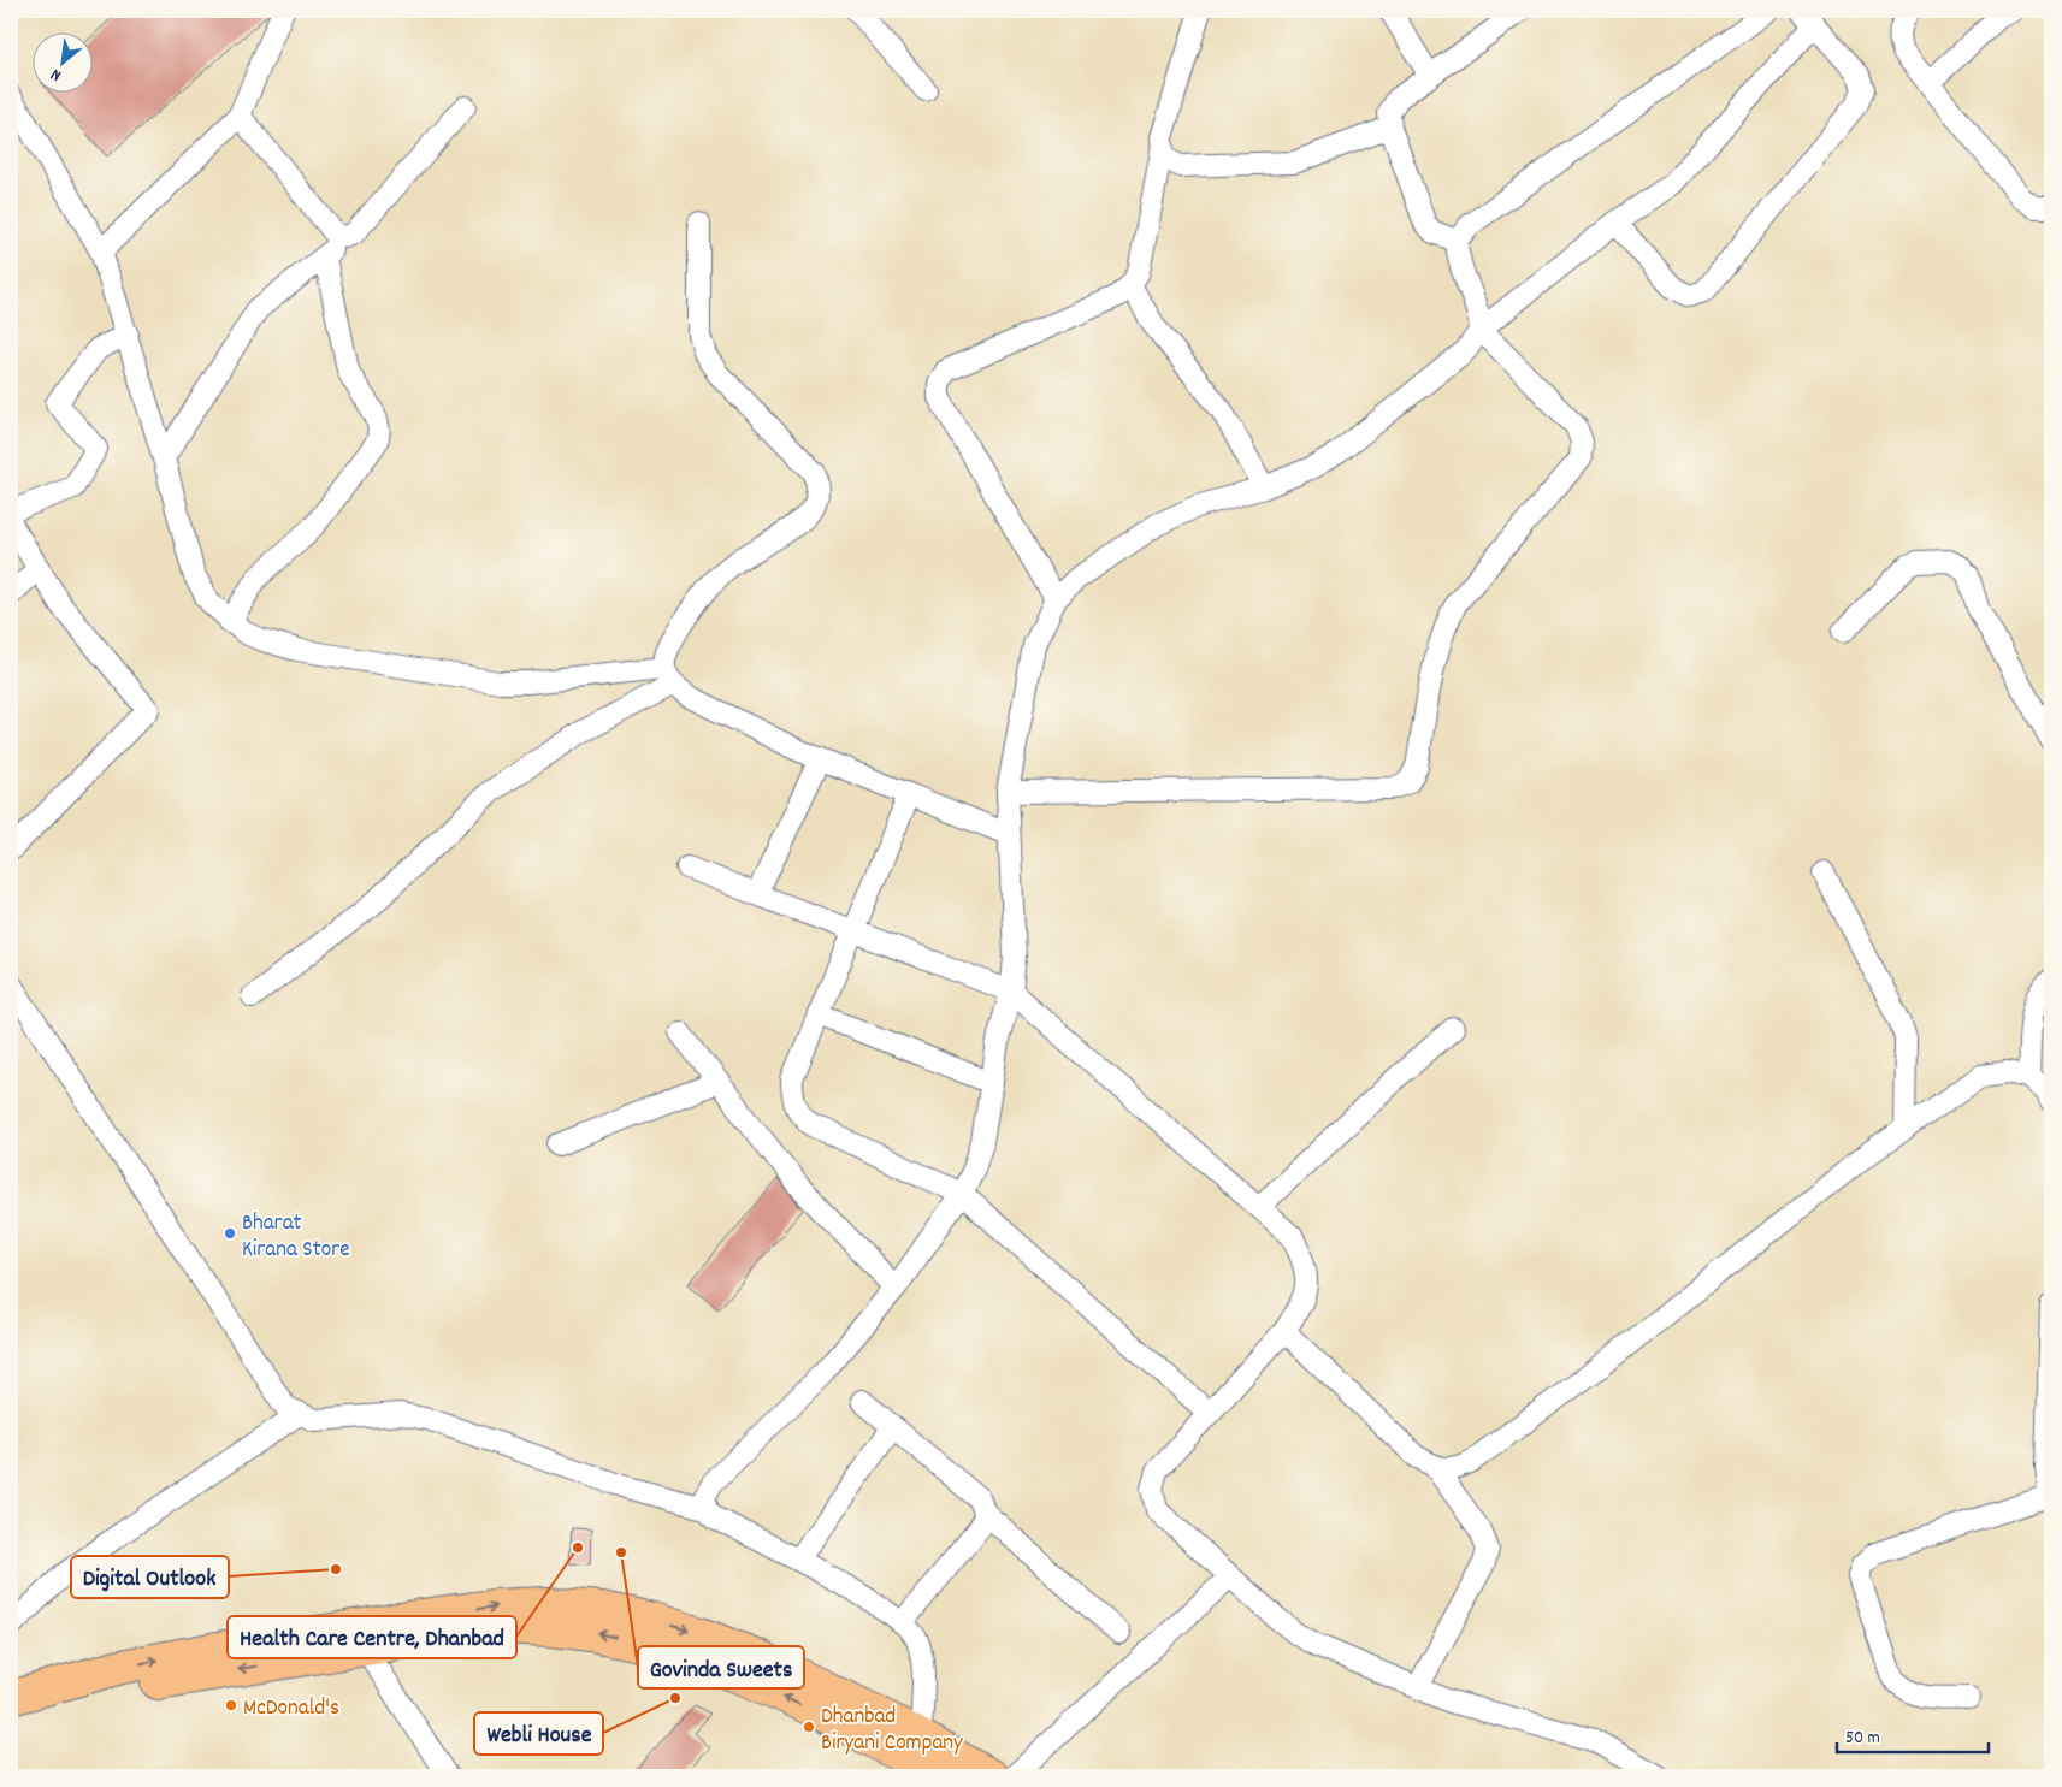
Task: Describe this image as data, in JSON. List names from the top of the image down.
{
  "places": [
    "Bharat Kirana Store",
    "Health Care Centre, Dhanbad",
    "Govinda Sweets",
    "Digital Outlook",
    "Webli House",
    "McDonald's",
    "Dhanbad Biryani Company"
  ],
  "scale_bar": "50 m",
  "north": "bottom left"
}
